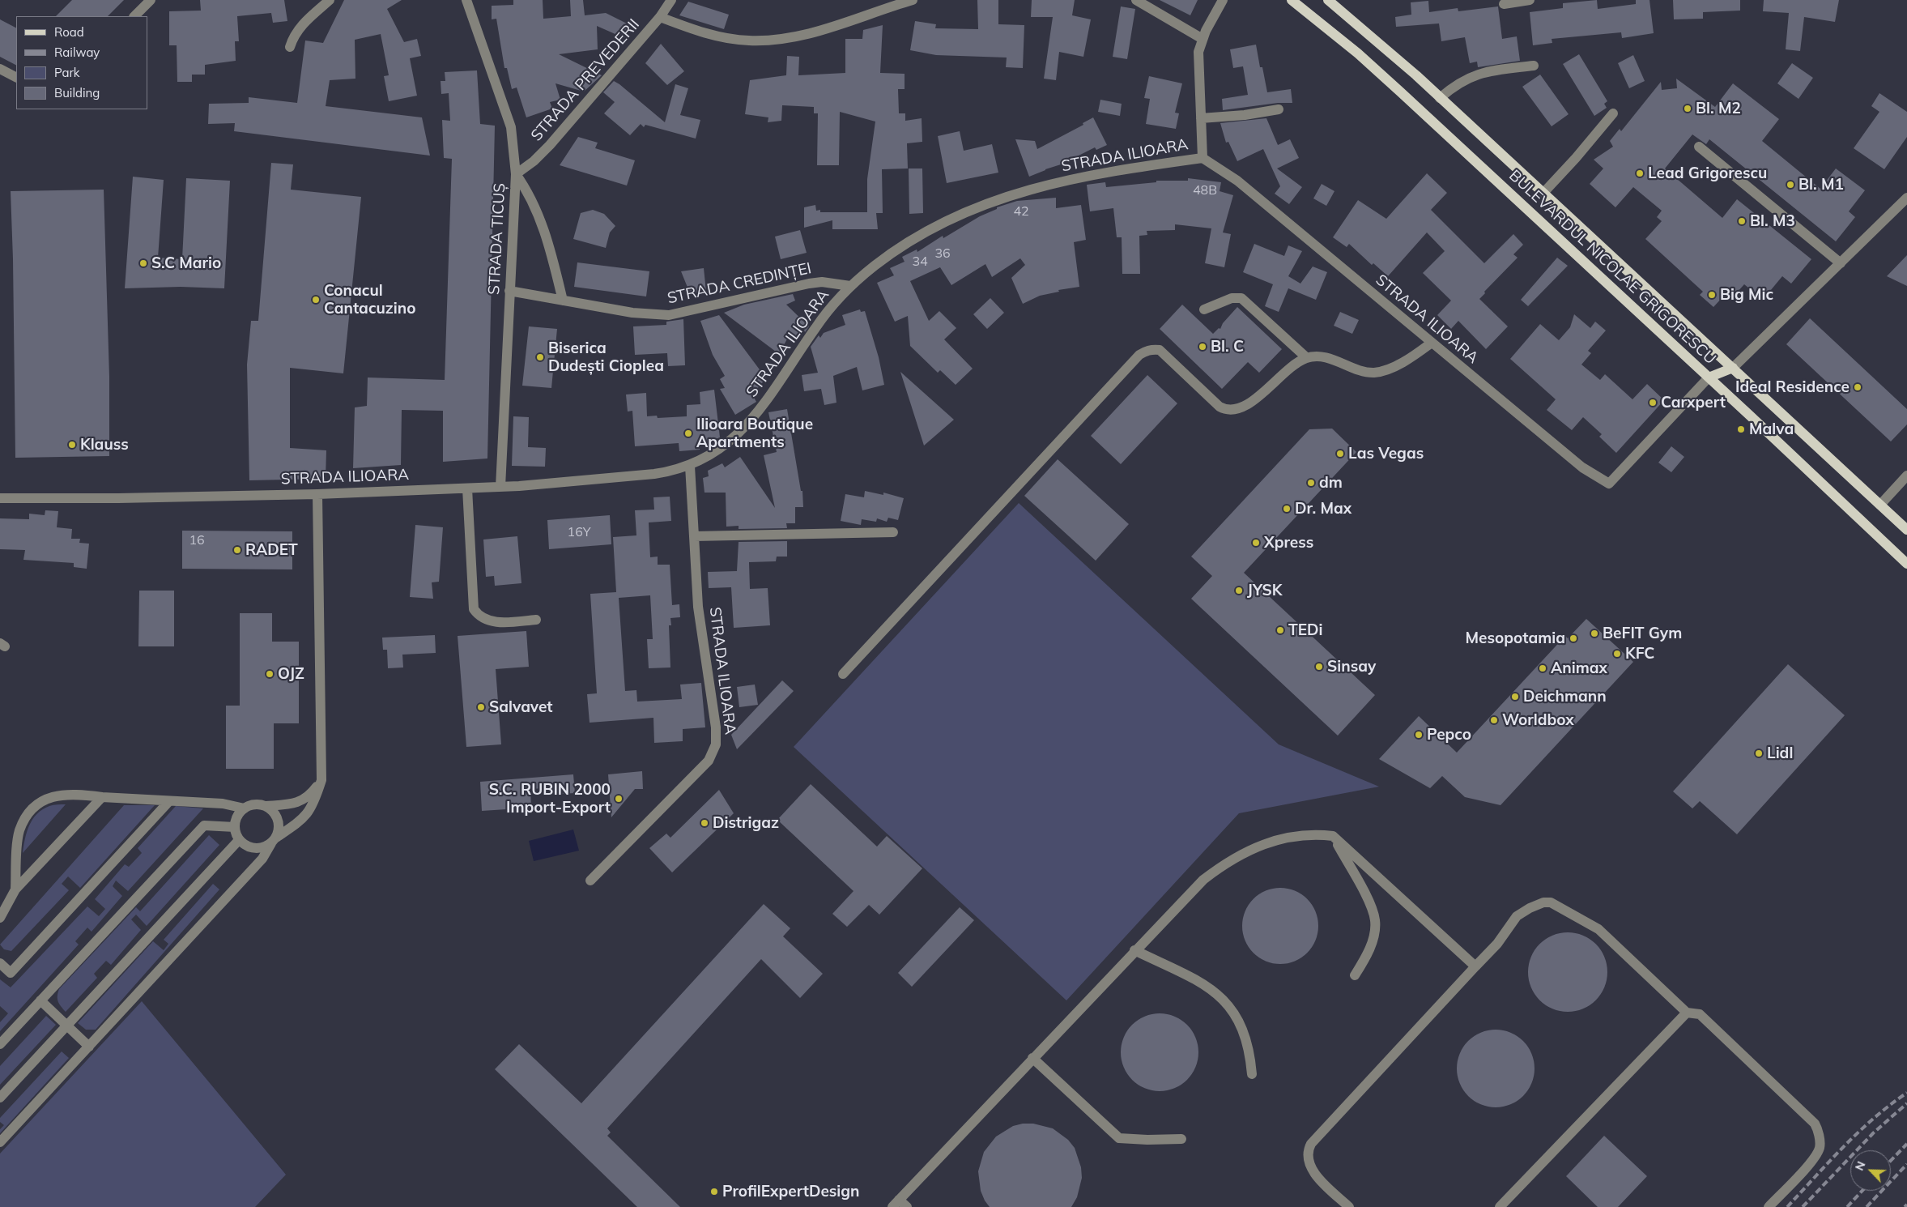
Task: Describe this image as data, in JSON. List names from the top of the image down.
{
  "streets": {
    "main road": ["BULEVARDUL NICOLAE GRIGORESCU"],
    "street": [
      "STRADA PREVEDERII",
      "STRADA ILIOARA",
      "STRADA TICUȘ",
      "STRADA CREDINȚEI"
    ]
  },
  "crossings": [
    ["STRADA PREVEDERII", "STRADA TICUȘ"],
    ["STRADA ILIOARA", "STRADA TICUȘ"],
    ["STRADA ILIOARA", "BULEVARDUL NICOLAE GRIGORESCU"],
    ["STRADA ILIOARA", "STRADA CREDINȚEI"],
    ["STRADA TICUȘ", "STRADA CREDINȚEI"]
  ],
  "places": [
    "Bl. M2",
    "Lead Grigorescu",
    "Bl. M1",
    "Bl. M3",
    "S.C Mario",
    "Big Mic",
    "Conacul Cantacuzino",
    "Bl. C",
    "Biserica Dudești Cioplea",
    "Ideal Residence",
    "Carxpert",
    "Malva",
    "Ilioara Boutique Apartments",
    "Klauss",
    "Las Vegas",
    "dm",
    "Dr. Max",
    "Xpress",
    "RADET",
    "JYSK",
    "TEDi",
    "BeFIT Gym",
    "Mesopotamia",
    "KFC",
    "Sinsay",
    "Animax",
    "OJZ",
    "Deichmann",
    "Salvavet",
    "Worldbox",
    "Pepco",
    "Lidl",
    "S.C. RUBIN 2000 Import-Export",
    "Distrigaz",
    "ProfilExpertDesign"
  ],
  "house_numbers": [
    "48B",
    "42",
    "36",
    "34",
    "16Y",
    "16"
  ],
  "legend": [
    "Road",
    "Railway",
    "Park",
    "Building"
  ],
  "north": "top left"
}
